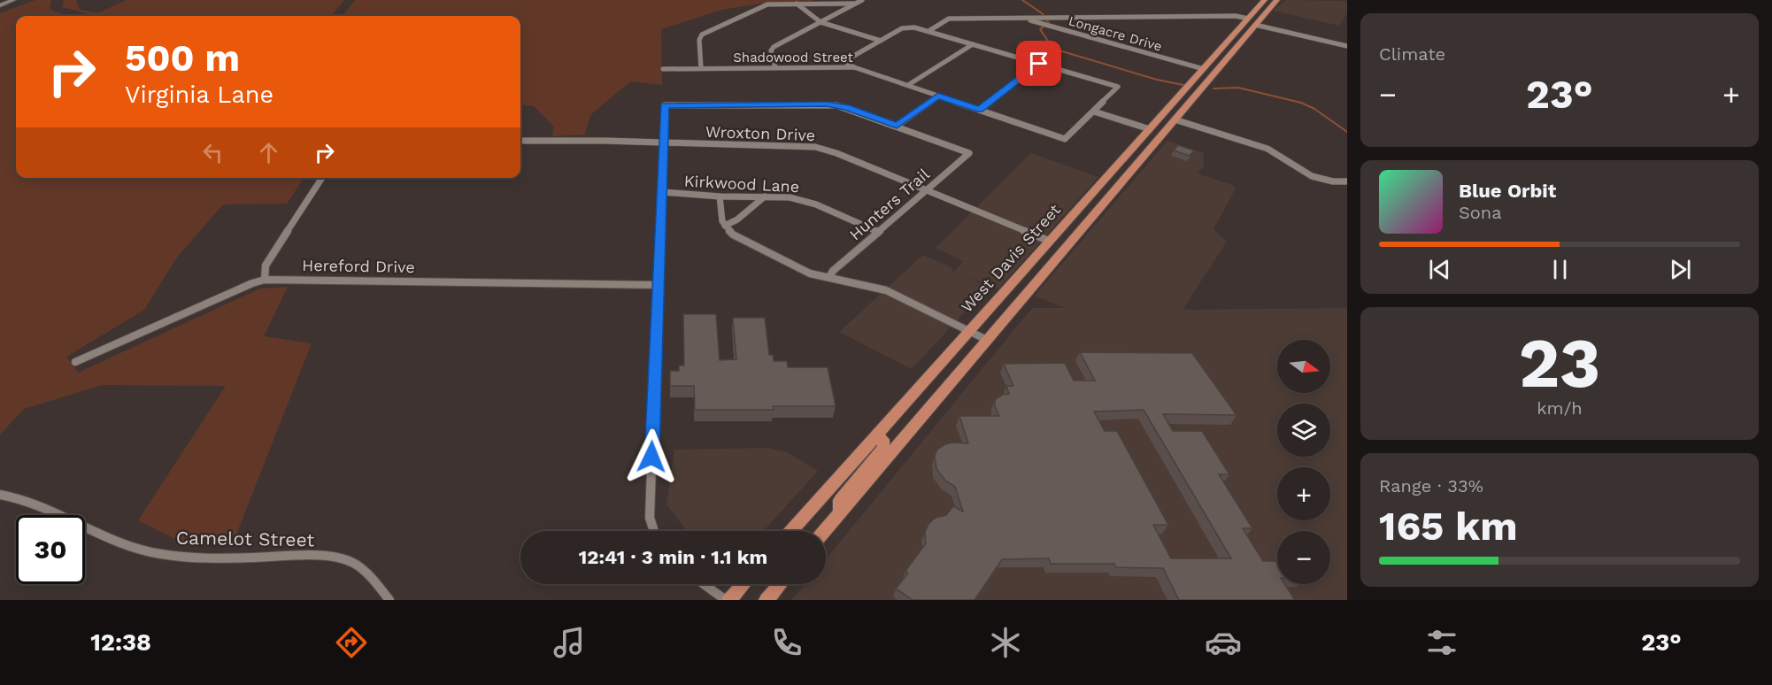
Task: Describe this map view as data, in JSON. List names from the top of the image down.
{
  "streets": {
    "main road": ["West Davis Street"],
    "street": [
      "Longacre Drive",
      "Shadowood Street",
      "Wroxton Drive",
      "Kirkwood Lane",
      "Hunters Trail",
      "Hereford Drive",
      "Camelot Street"
    ]
  },
  "crossings": [
    ["Longacre Drive", "West Davis Street"],
    ["Wroxton Drive", "Hunters Trail"],
    ["Wroxton Drive", "West Davis Street"],
    ["Kirkwood Lane", "Hunters Trail"]
  ],
  "north": "right",
  "page": {
    "tile": [
      "Climate",
      ["23", "km/h"],
      ["Range · 33%", "165 km"]
    ],
    "turn": ["500 m", "Virginia Lane"],
    "heat": ["−", "23°", "+"],
    "song": ["Blue Orbit", "Sona"],
    "map_buttons": ["+", "−"],
    "limit": "30",
    "trip": "12:41 · 3 min · 1.1 km",
    "tabs": ["12:38", "23°"]
  }
}
